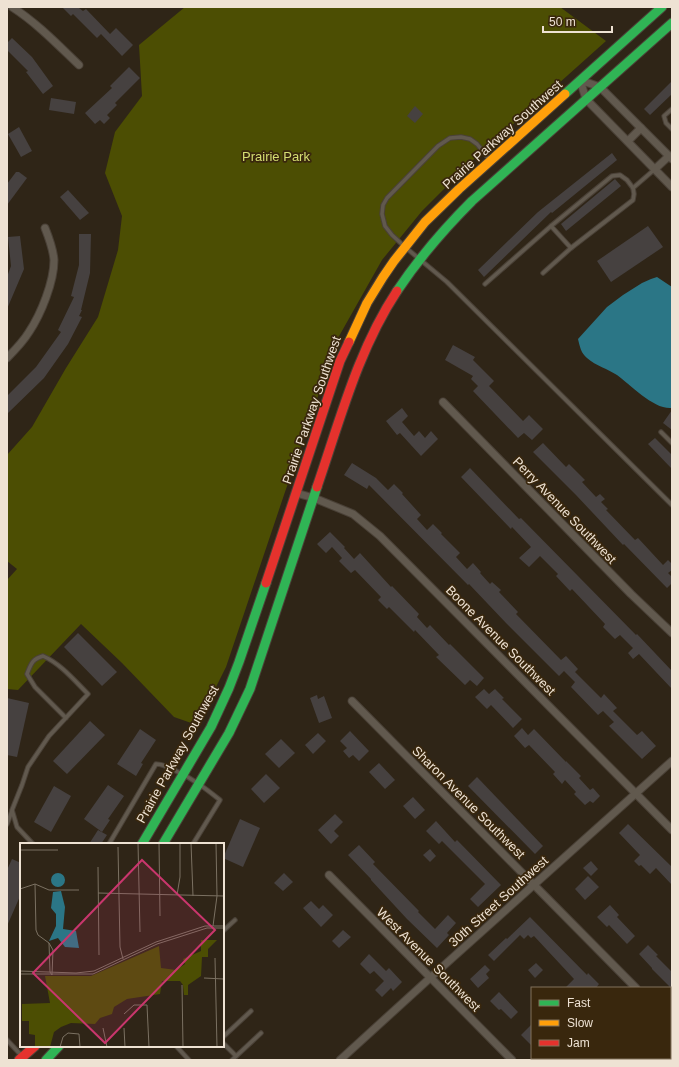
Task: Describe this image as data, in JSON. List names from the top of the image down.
{
  "streets": {
    "street": [
      "Prairie Parkway Southwest",
      "Perry Avenue Southwest",
      "Boone Avenue Southwest",
      "Sharon Avenue Southwest",
      "30th Street Southwest",
      "West Avenue Southwest"
    ]
  },
  "crossings": [
    ["Prairie Parkway Southwest", "Boone Avenue Southwest"],
    ["Boone Avenue Southwest", "30th Street Southwest"],
    ["Sharon Avenue Southwest", "30th Street Southwest"],
    ["30th Street Southwest", "West Avenue Southwest"]
  ],
  "parks": ["Prairie Park"],
  "legend": ["Fast", "Slow", "Jam"],
  "scale_bar": "50 m"
}
